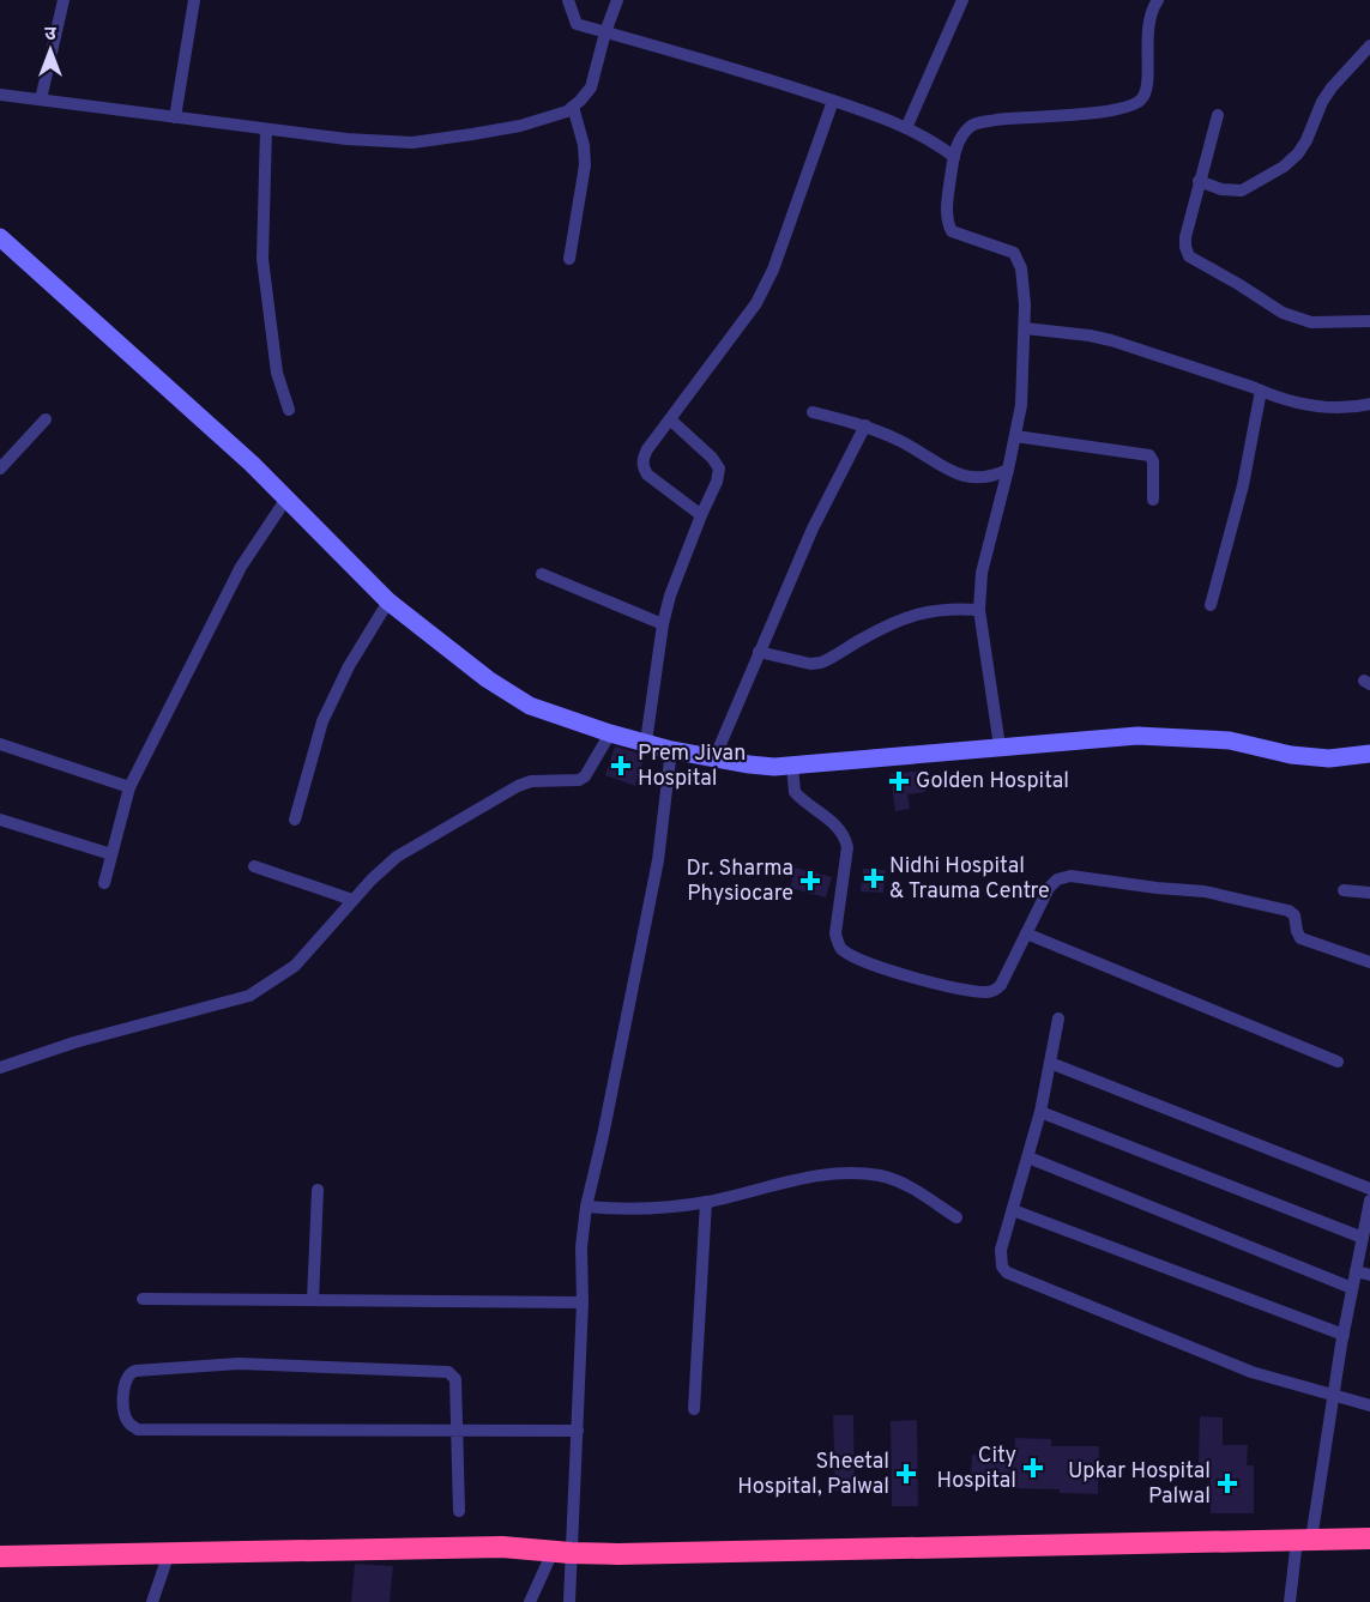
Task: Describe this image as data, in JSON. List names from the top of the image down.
{
  "places": {
    "health": [
      "Prem Jivan Hospital",
      "Golden Hospital",
      "Nidhi Hospital & Trauma Centre",
      "Dr. Sharma Physiocare",
      "City Hospital",
      "Sheetal Hospital, Palwal",
      "Upkar Hospital Palwal"
    ]
  },
  "north": "top"
}
